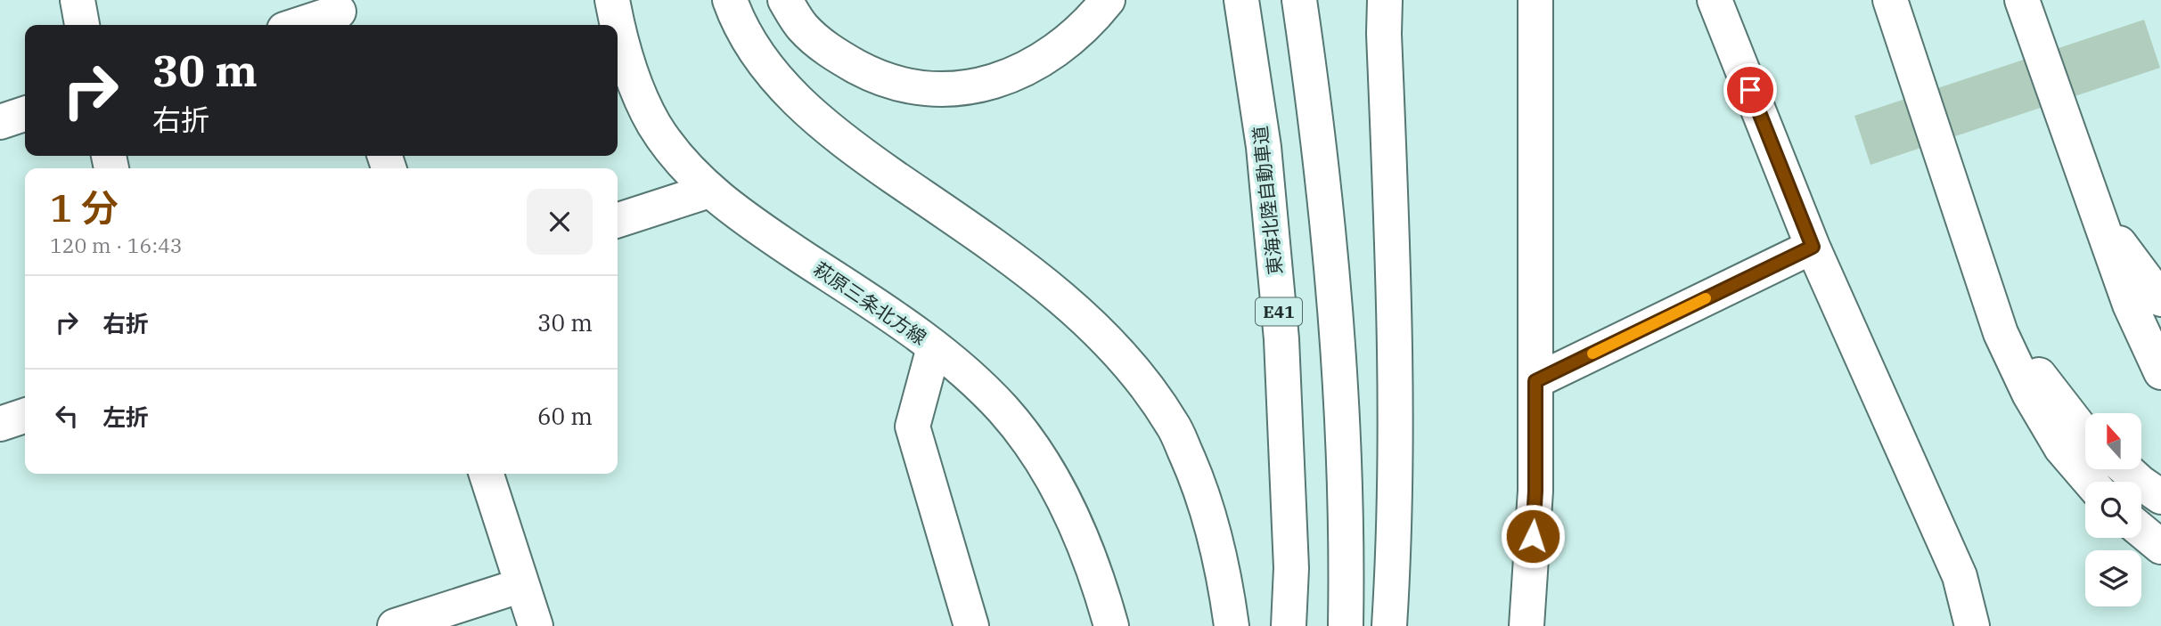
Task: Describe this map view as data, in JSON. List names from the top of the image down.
{
  "streets": {
    "main road": ["東海北陸自動車道", "萩原三条北方線", "E41"]
  },
  "north": "top",
  "page": {
    "turn": ["30 m", "右折"],
    "heading": ["1 分", "120 m · 16:43"],
    "list": [
      {
        "name": "右折",
        "value": "30 m"
      },
      {
        "name": "左折",
        "value": "60 m"
      }
    ]
  }
}
